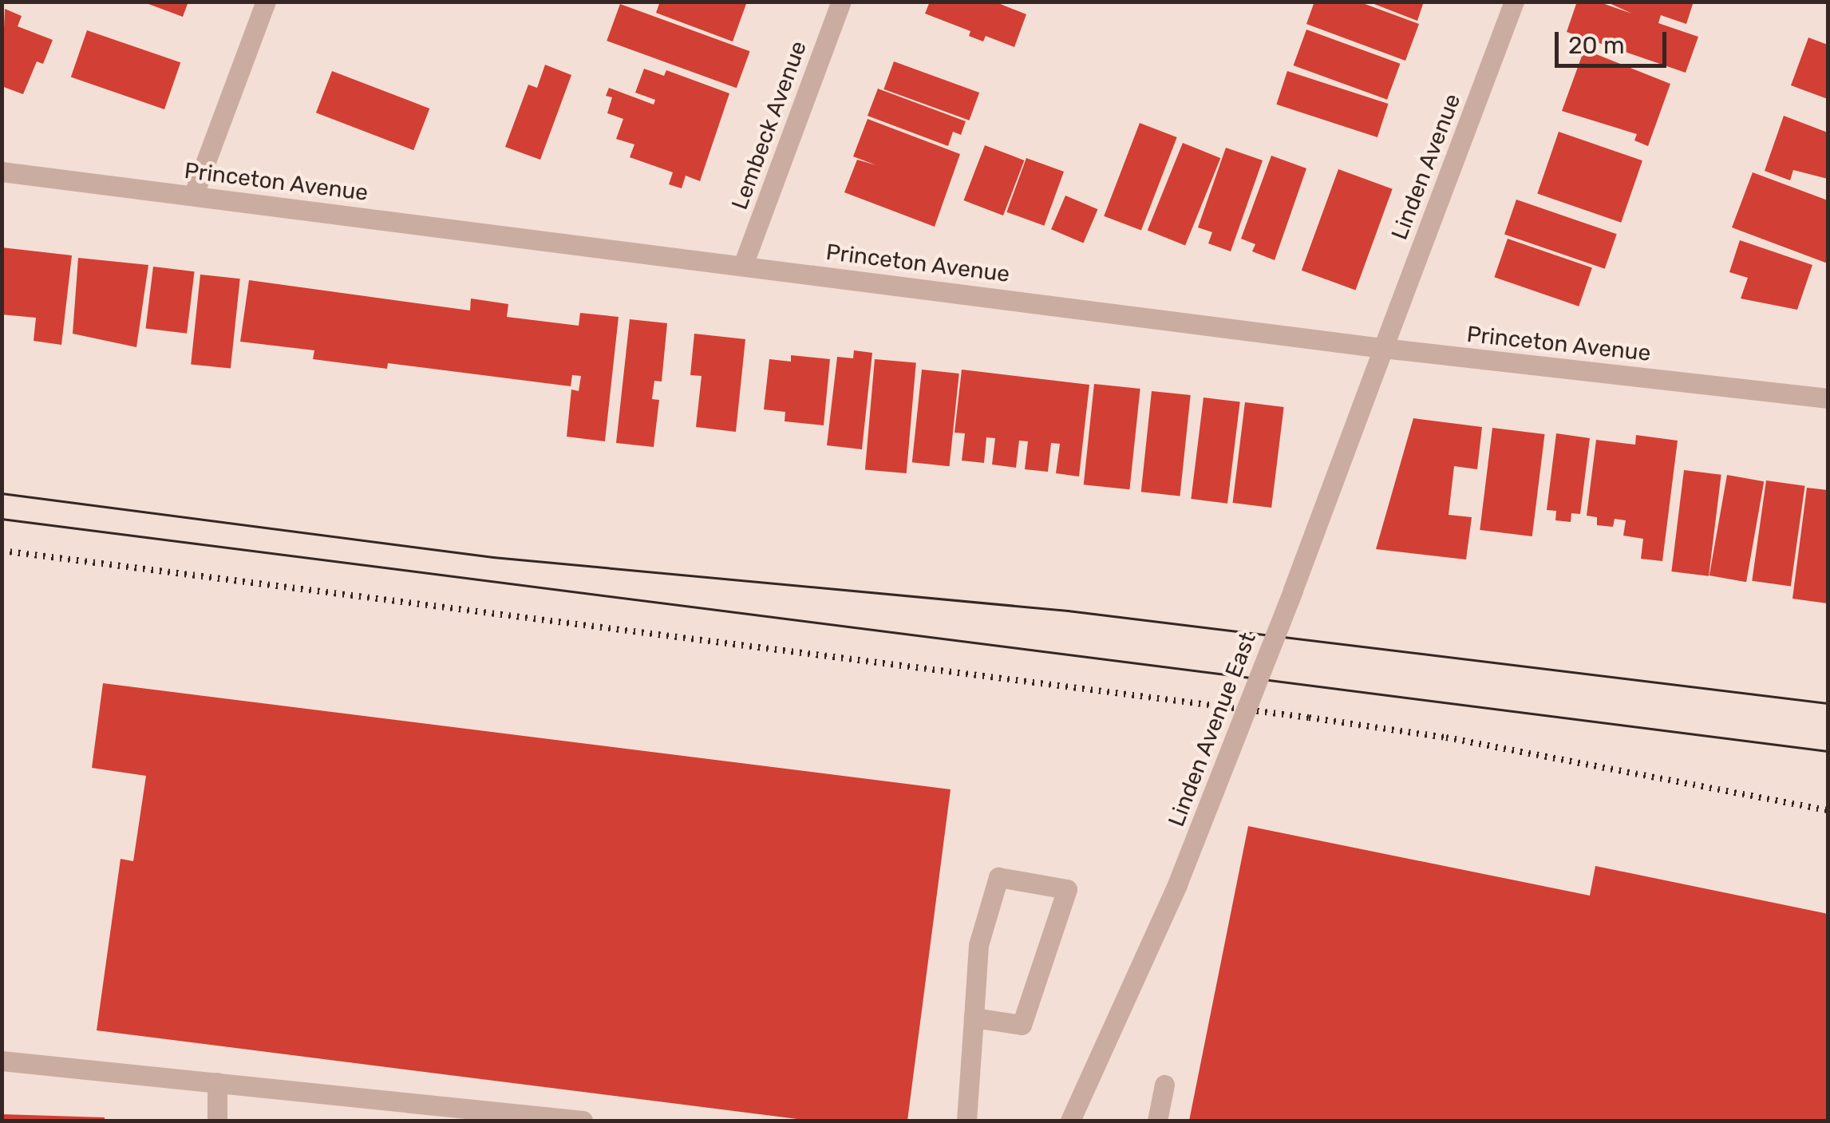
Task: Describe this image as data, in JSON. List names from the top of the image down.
{
  "streets": {
    "street": [
      "Lembeck Avenue",
      "Linden Avenue",
      "Princeton Avenue",
      "Linden Avenue East"
    ]
  },
  "crossings": [
    ["Lembeck Avenue", "Princeton Avenue"],
    ["Linden Avenue", "Princeton Avenue"],
    ["Linden Avenue", "Linden Avenue East"],
    ["Princeton Avenue", "Linden Avenue East"]
  ],
  "scale_bar": "20 m"
}
